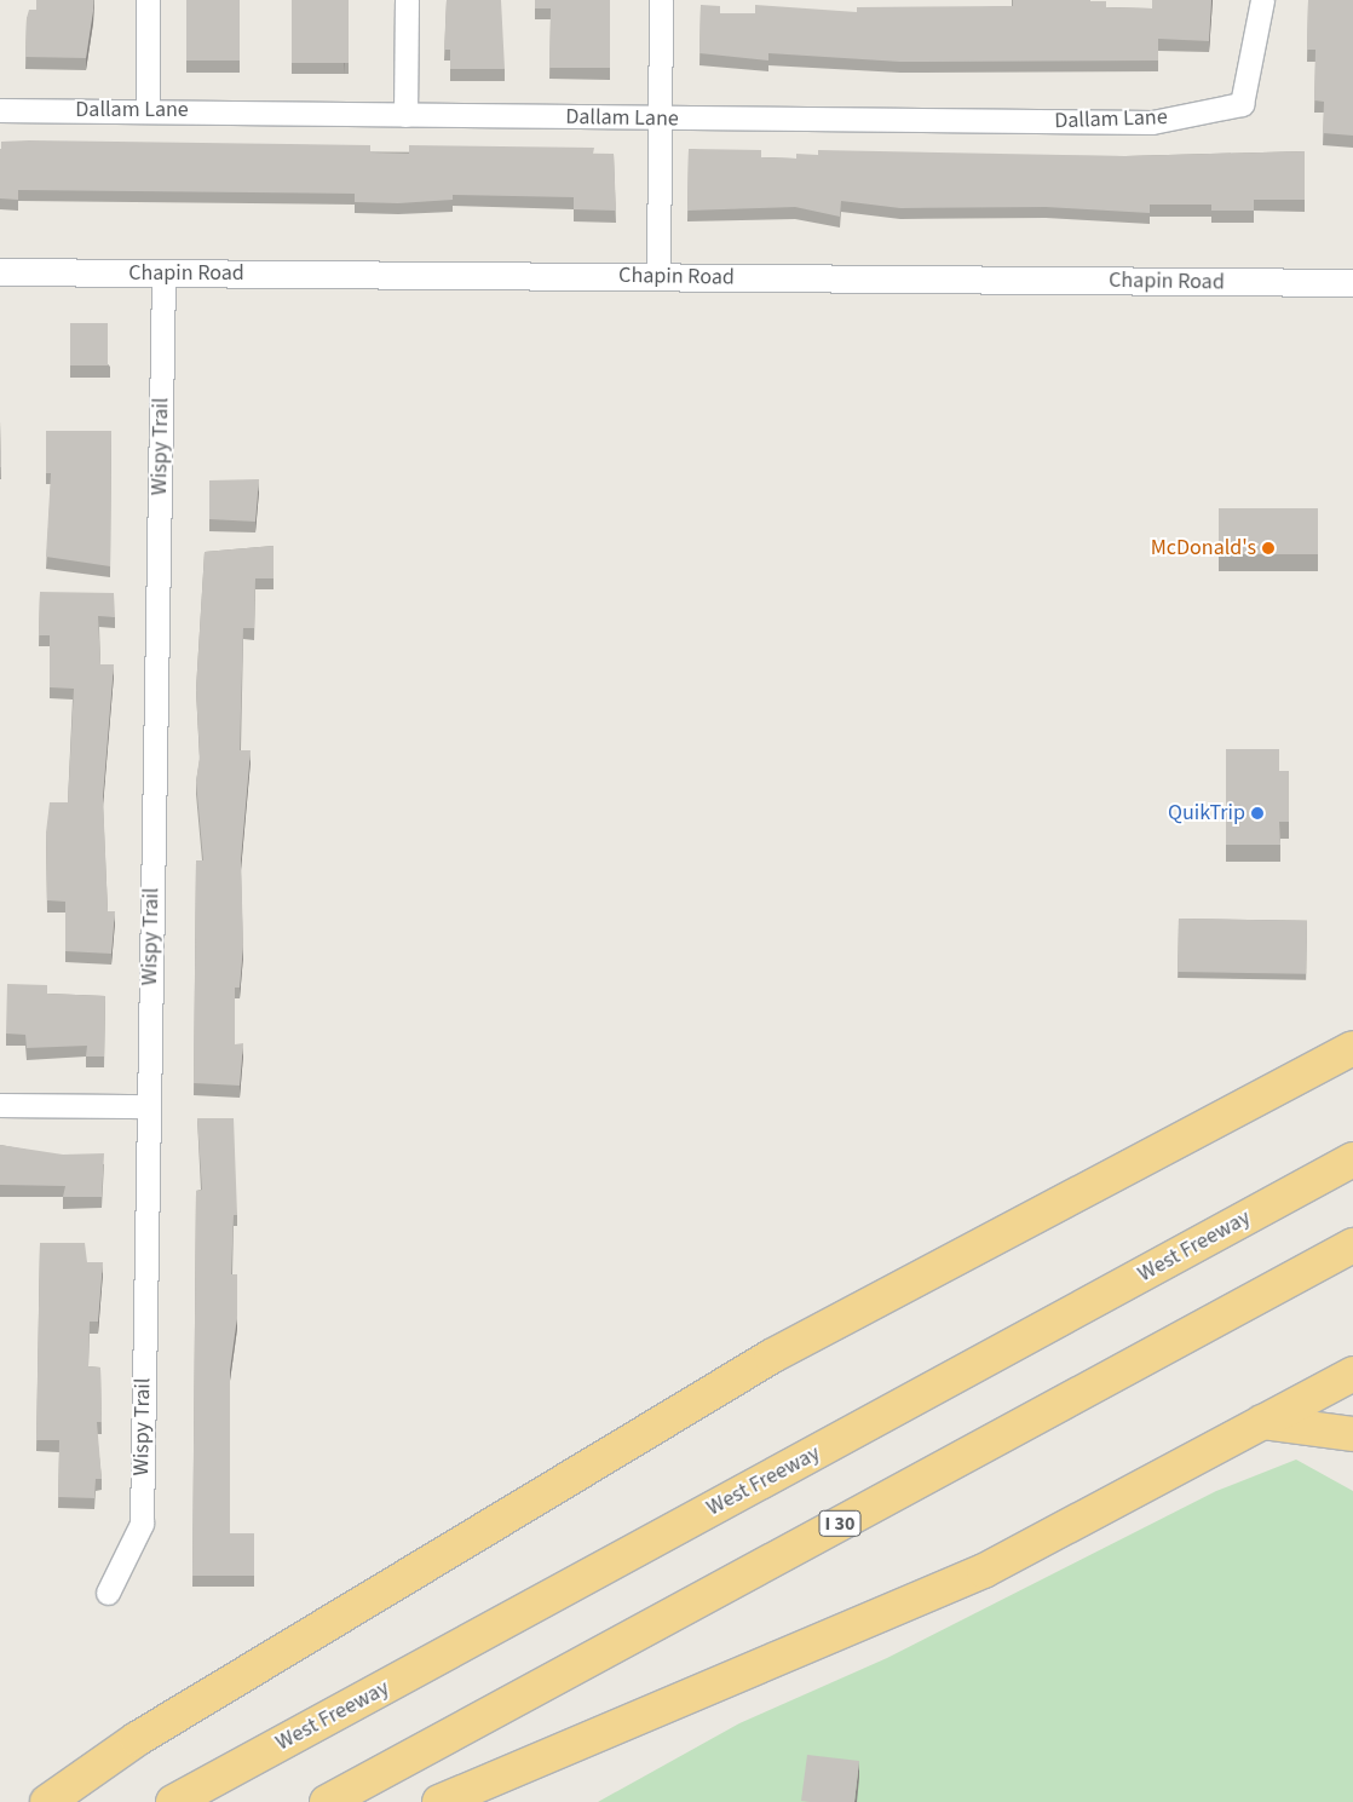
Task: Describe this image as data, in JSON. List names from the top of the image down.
{
  "streets": {
    "highway": ["West Freeway", "I 30"],
    "street": ["Dallam Lane", "Chapin Road", "Wispy Trail"]
  },
  "crossings": [
    ["Chapin Road", "Wispy Trail"]
  ],
  "places": ["McDonald's", "QuikTrip"]
}
